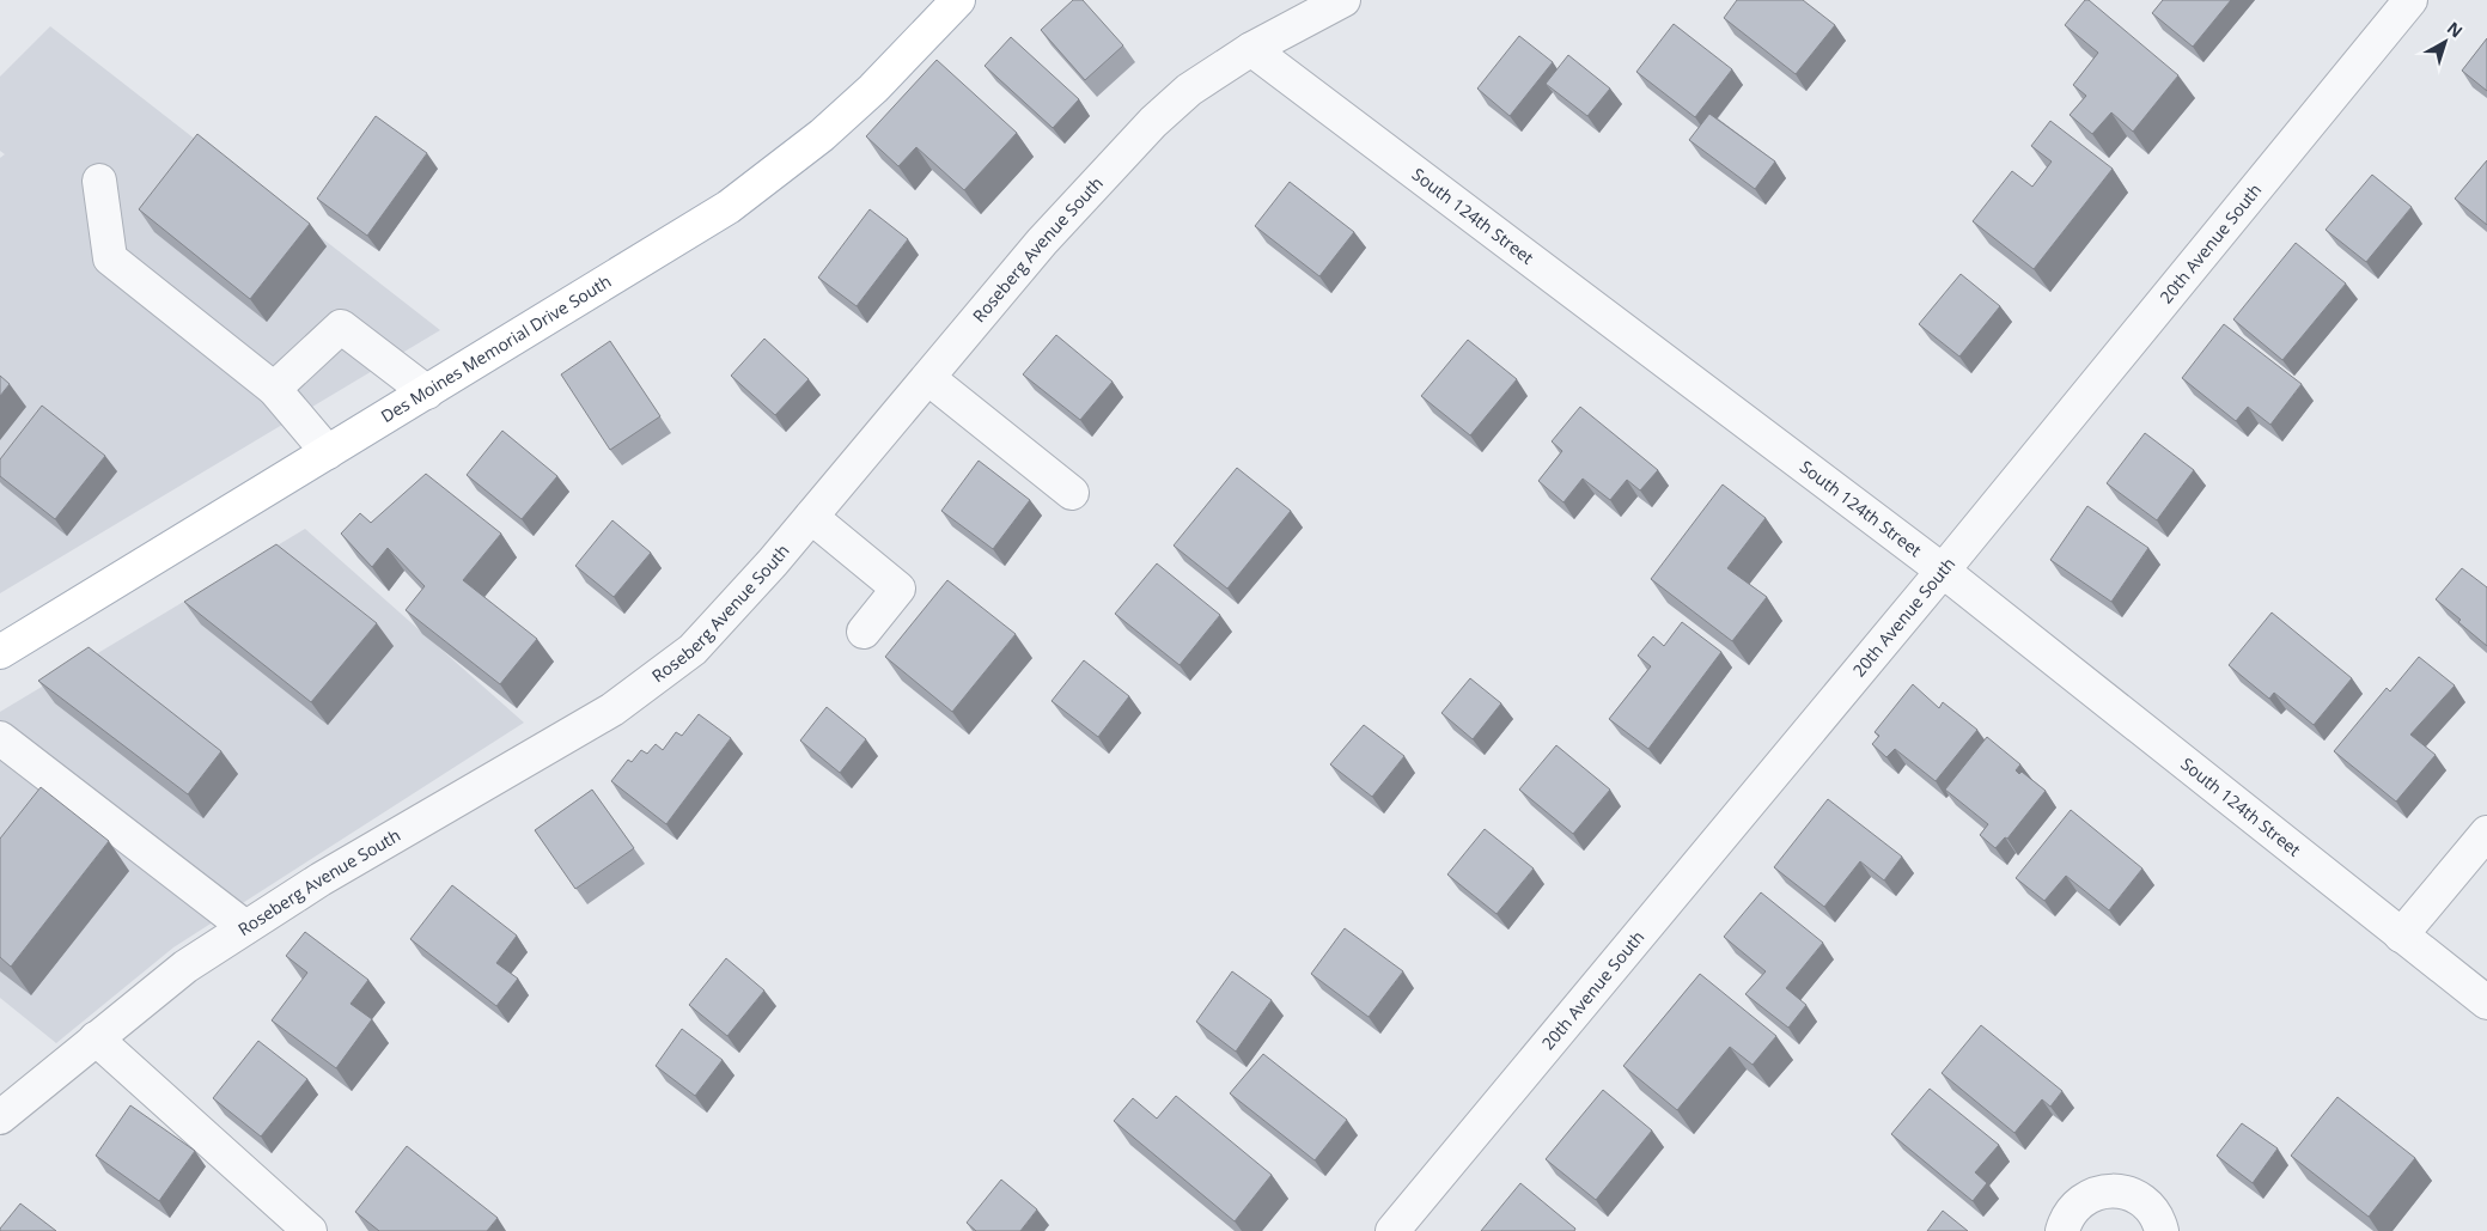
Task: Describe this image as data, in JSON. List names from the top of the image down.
{
  "streets": {
    "main road": ["Des Moines Memorial Drive South"],
    "street": ["South 124th Street", "20th Avenue South", "Roseberg Avenue South"]
  },
  "crossings": [
    ["South 124th Street", "20th Avenue South"],
    ["South 124th Street", "Roseberg Avenue South"]
  ],
  "north": "top right"
}
